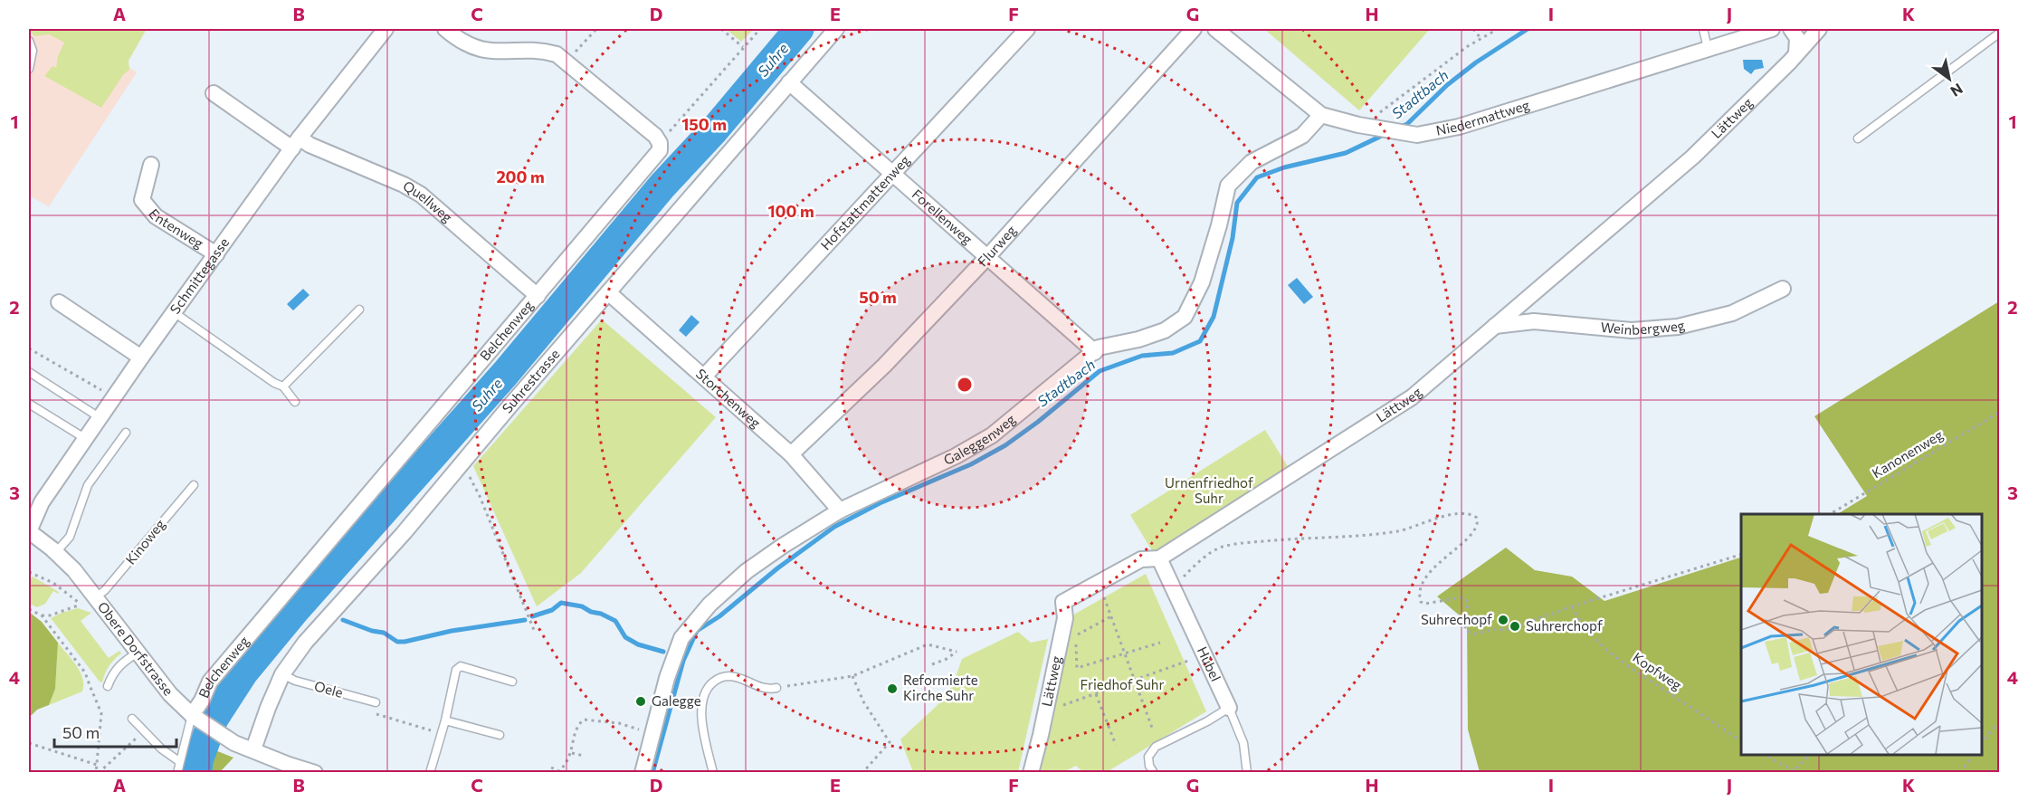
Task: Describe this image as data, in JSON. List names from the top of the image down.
{
  "streets": {
    "street": [
      "Niedermattweg",
      "Lättweg",
      "Quellweg",
      "Hofstattmattenweg",
      "Forellenweg",
      "Entenweg",
      "Flurweg",
      "Schmittegasse",
      "Weinbergweg",
      "Belchenweg",
      "Suhrestrasse",
      "Storchenweg",
      "Galeggenweg",
      "Obere Dorfstrasse",
      "Hübel"
    ],
    "lane": ["Kinoweg", "Oele"],
    "path": ["Kanonenweg", "Kopfweg"]
  },
  "crossings": [
    ["Niedermattweg", "Galeggenweg"],
    ["Lättweg", "Weinbergweg"],
    ["Lättweg", "Hübel"],
    ["Quellweg", "Schmittegasse"],
    ["Quellweg", "Belchenweg"],
    ["Hofstattmattenweg", "Forellenweg"],
    ["Hofstattmattenweg", "Storchenweg"],
    ["Forellenweg", "Flurweg"],
    ["Forellenweg", "Suhrestrasse"],
    ["Forellenweg", "Galeggenweg"],
    ["Entenweg", "Schmittegasse"],
    ["Flurweg", "Storchenweg"],
    ["Schmittegasse", "Obere Dorfstrasse"],
    ["Belchenweg", "Obere Dorfstrasse"],
    ["Suhrestrasse", "Storchenweg"],
    ["Suhrestrasse", "Obere Dorfstrasse"],
    ["Suhrestrasse", "Oele"],
    ["Storchenweg", "Galeggenweg"],
    ["Kinoweg", "Obere Dorfstrasse"]
  ],
  "water": ["Suhre", "Stadtbach"],
  "parks": ["Urnenfriedhof Suhr", "Friedhof Suhr"],
  "places": [
    "Suhrechopf",
    "Suhrerchopf",
    "Reformierte Kirche Suhr",
    "Galegge"
  ],
  "scale_bar": "50 m",
  "north": "bottom right",
  "grid": {
    "columns": [
      "A",
      "B",
      "C",
      "D",
      "E",
      "F",
      "G",
      "H",
      "I",
      "J",
      "K"
    ],
    "rows": [
      "1",
      "2",
      "3",
      "4"
    ]
  },
  "rings": [
    "150 m",
    "200 m",
    "100 m",
    "50 m"
  ]
}
